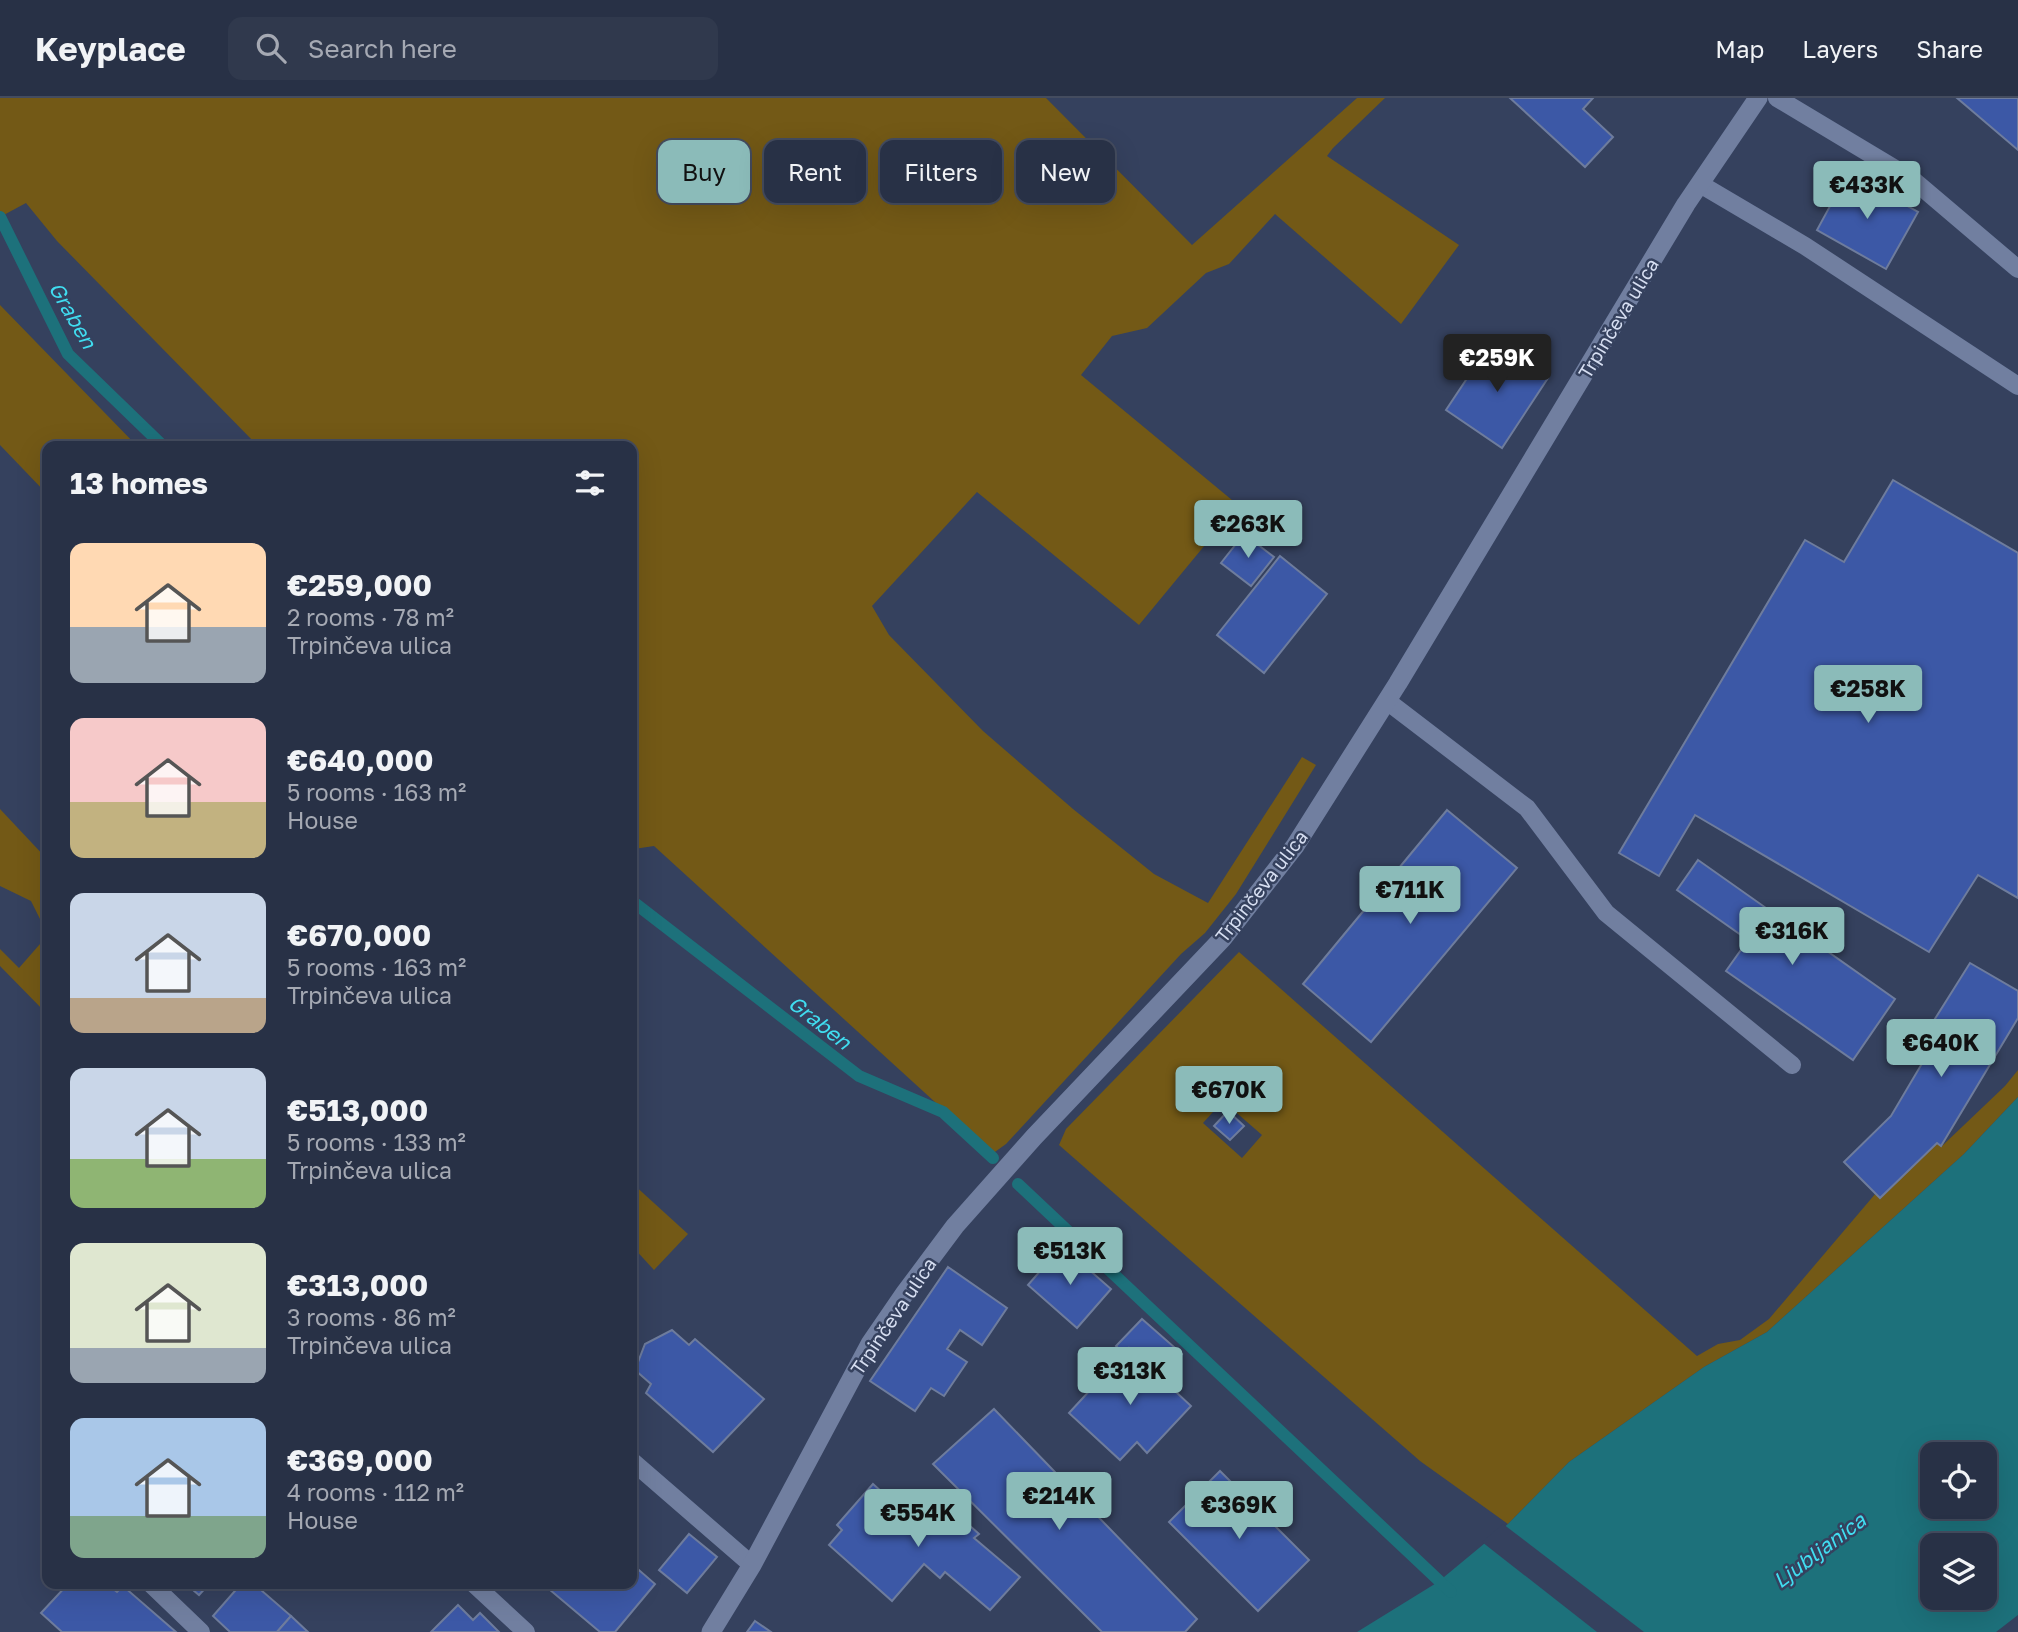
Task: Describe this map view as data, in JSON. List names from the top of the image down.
{
  "streets": {
    "street": ["Trpinčeva ulica"]
  },
  "water": ["Graben", "Ljubljanica"],
  "page": {
    "header": "Keyplace",
    "search": "Search here",
    "nav": ["Map", "Layers", "Share"],
    "chip": [
      "Buy",
      "Rent",
      "Filters",
      "New"
    ],
    "price": [
      "€433K",
      "€259K",
      "€263K",
      "€258K",
      "€711K",
      "€316K",
      "€640K",
      "€670K",
      "€513K",
      "€313K",
      "€214K",
      "€369K",
      "€554K"
    ],
    "heading": "13 homes",
    "list": [
      {
        "name": "€259,000",
        "note": "2 rooms · 78 m² · Trpinčeva ulica"
      },
      {
        "name": "€640,000",
        "note": "5 rooms · 163 m² · House"
      },
      {
        "name": "€670,000",
        "note": "5 rooms · 163 m² · Trpinčeva ulica"
      },
      {
        "name": "€513,000",
        "note": "5 rooms · 133 m² · Trpinčeva ulica"
      },
      {
        "name": "€313,000",
        "note": "3 rooms · 86 m² · Trpinčeva ulica"
      },
      {
        "name": "€369,000",
        "note": "4 rooms · 112 m² · House"
      }
    ]
  }
}
